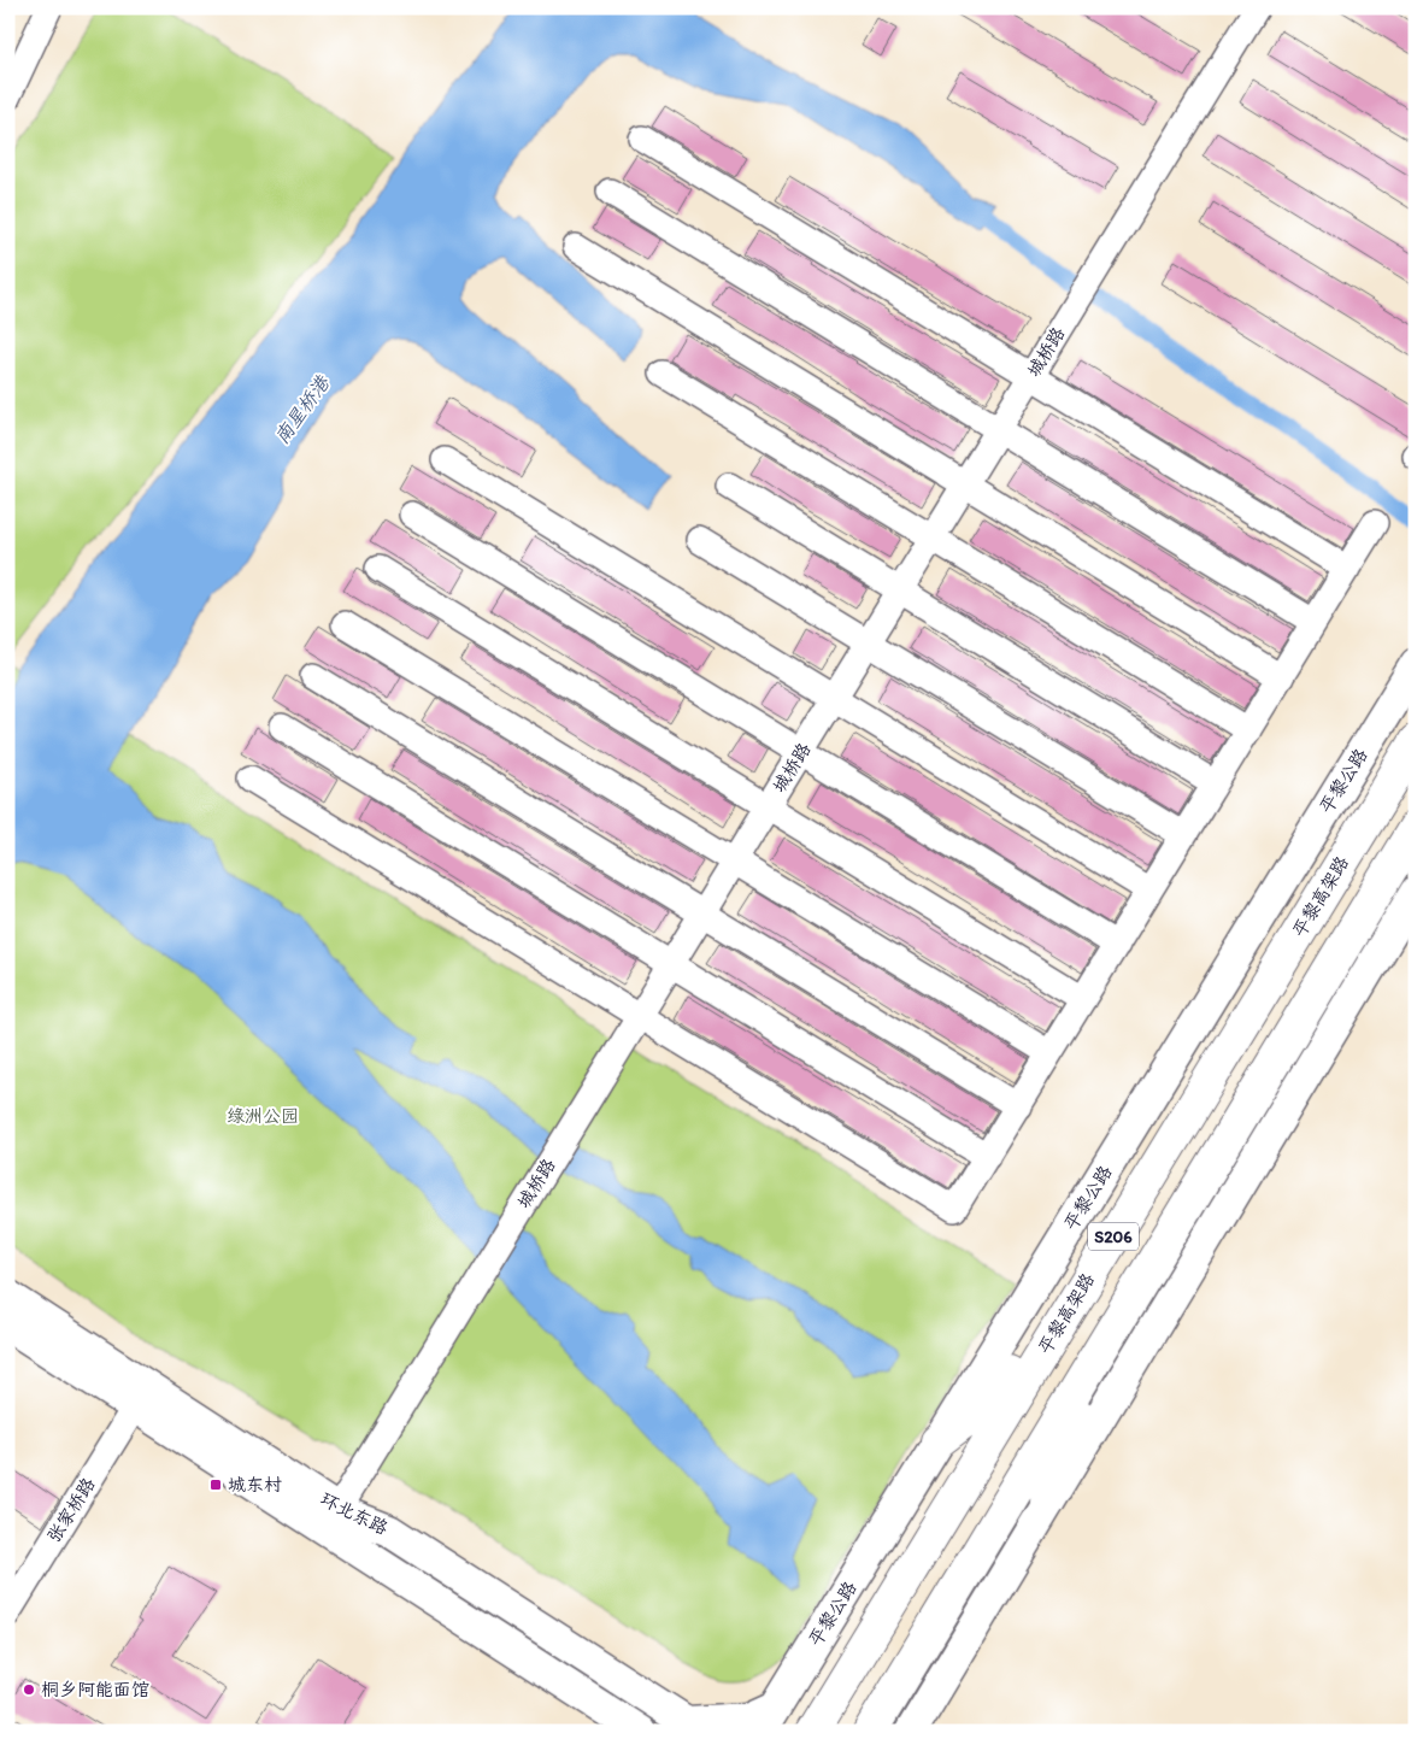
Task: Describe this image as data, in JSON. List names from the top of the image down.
{
  "streets": {
    "highway": ["平黎高架路", "S206"],
    "main road": ["平黎公路", "环北东路"],
    "street": ["城桥路", "张家桥路"]
  },
  "crossings": [
    ["城桥路", "环北东路"],
    ["张家桥路", "环北东路"]
  ],
  "water": ["南星桥港"],
  "parks": ["绿洲公园"],
  "places": {
    "transit": ["城东村"],
    "other": ["桐乡阿能面馆"]
  }
}
